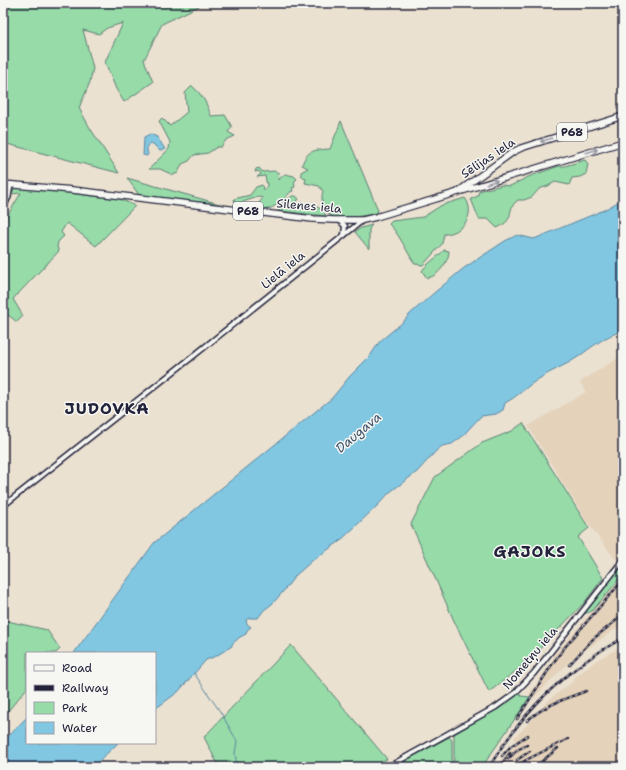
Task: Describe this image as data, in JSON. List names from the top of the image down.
{
  "streets": {
    "main road": [
      "P68",
      "Sēlijas iela",
      "Silenes iela",
      "Lielā iela"
    ],
    "street": ["Nometņu iela"]
  },
  "crossings": [
    ["P68", "Silenes iela"],
    ["Sēlijas iela", "Lielā iela"],
    ["Silenes iela", "Lielā iela"]
  ],
  "one_way": ["Sēlijas iela"],
  "districts": ["JUDOVKA", "GAJOKS"],
  "water": ["Daugava"],
  "legend": [
    "Road",
    "Railway",
    "Park",
    "Water"
  ]
}
